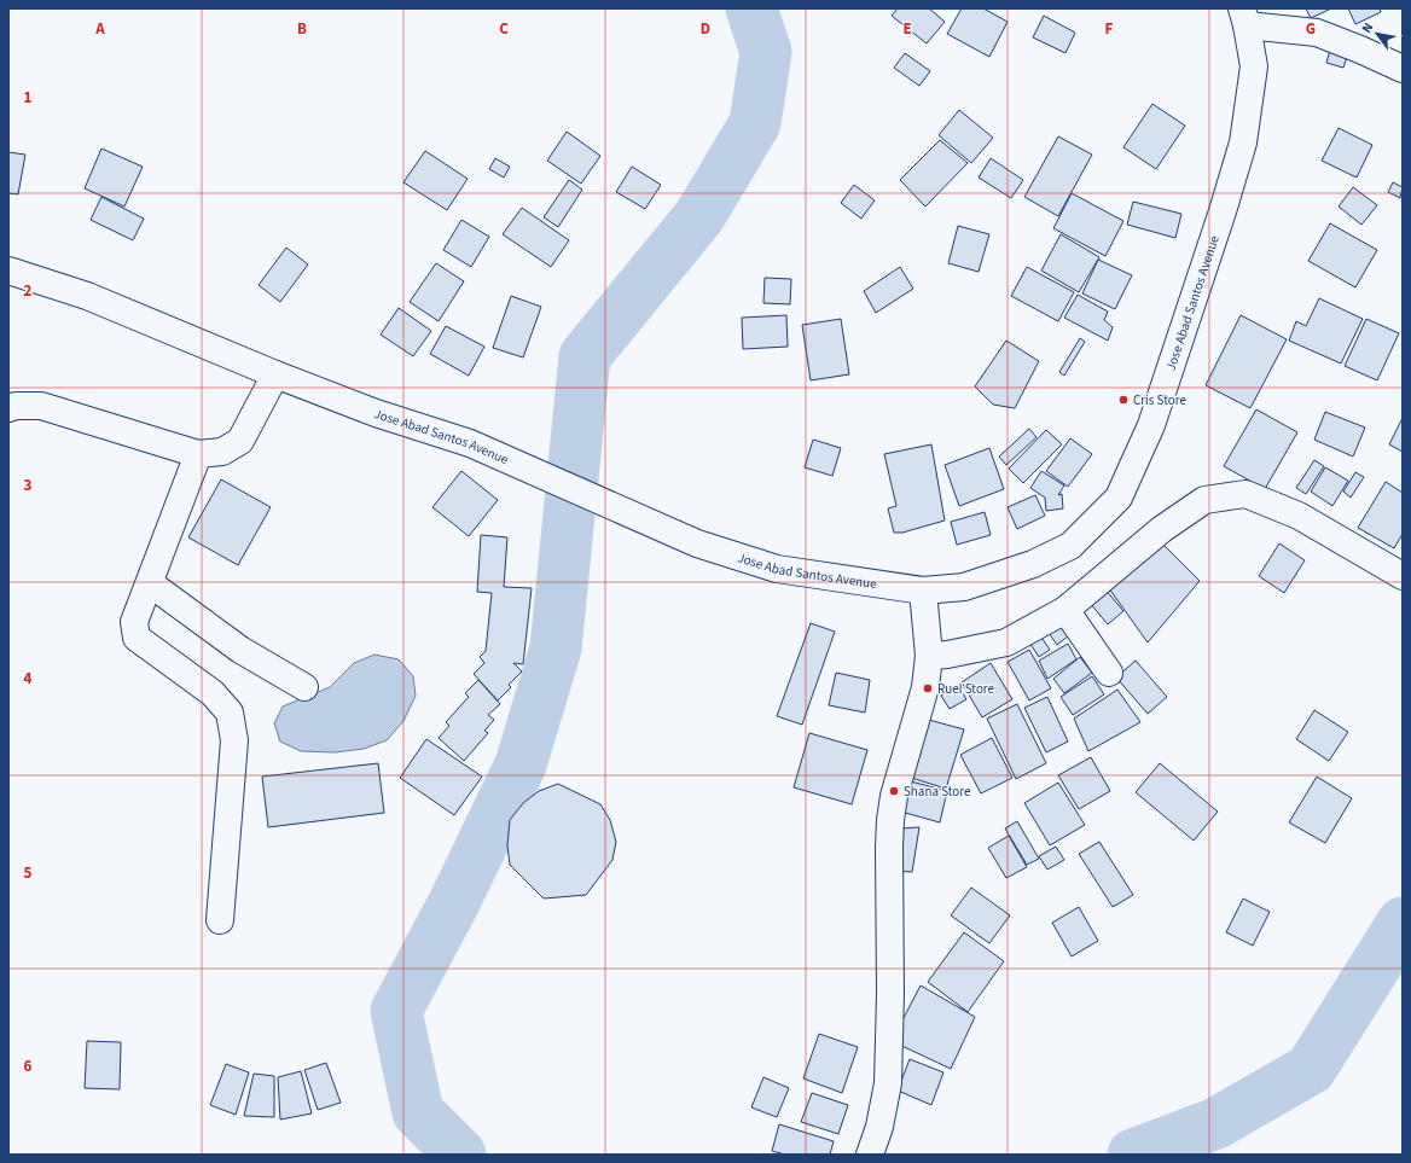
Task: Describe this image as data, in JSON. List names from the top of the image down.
{
  "streets": {
    "main road": ["Jose Abad Santos Avenue"]
  },
  "places": ["Cris Store", "Ruel Store", "Shana Store"],
  "north": "top left",
  "grid": {
    "columns": [
      "A",
      "B",
      "C",
      "D",
      "E",
      "F",
      "G"
    ],
    "rows": [
      "1",
      "2",
      "3",
      "4",
      "5",
      "6"
    ]
  }
}
